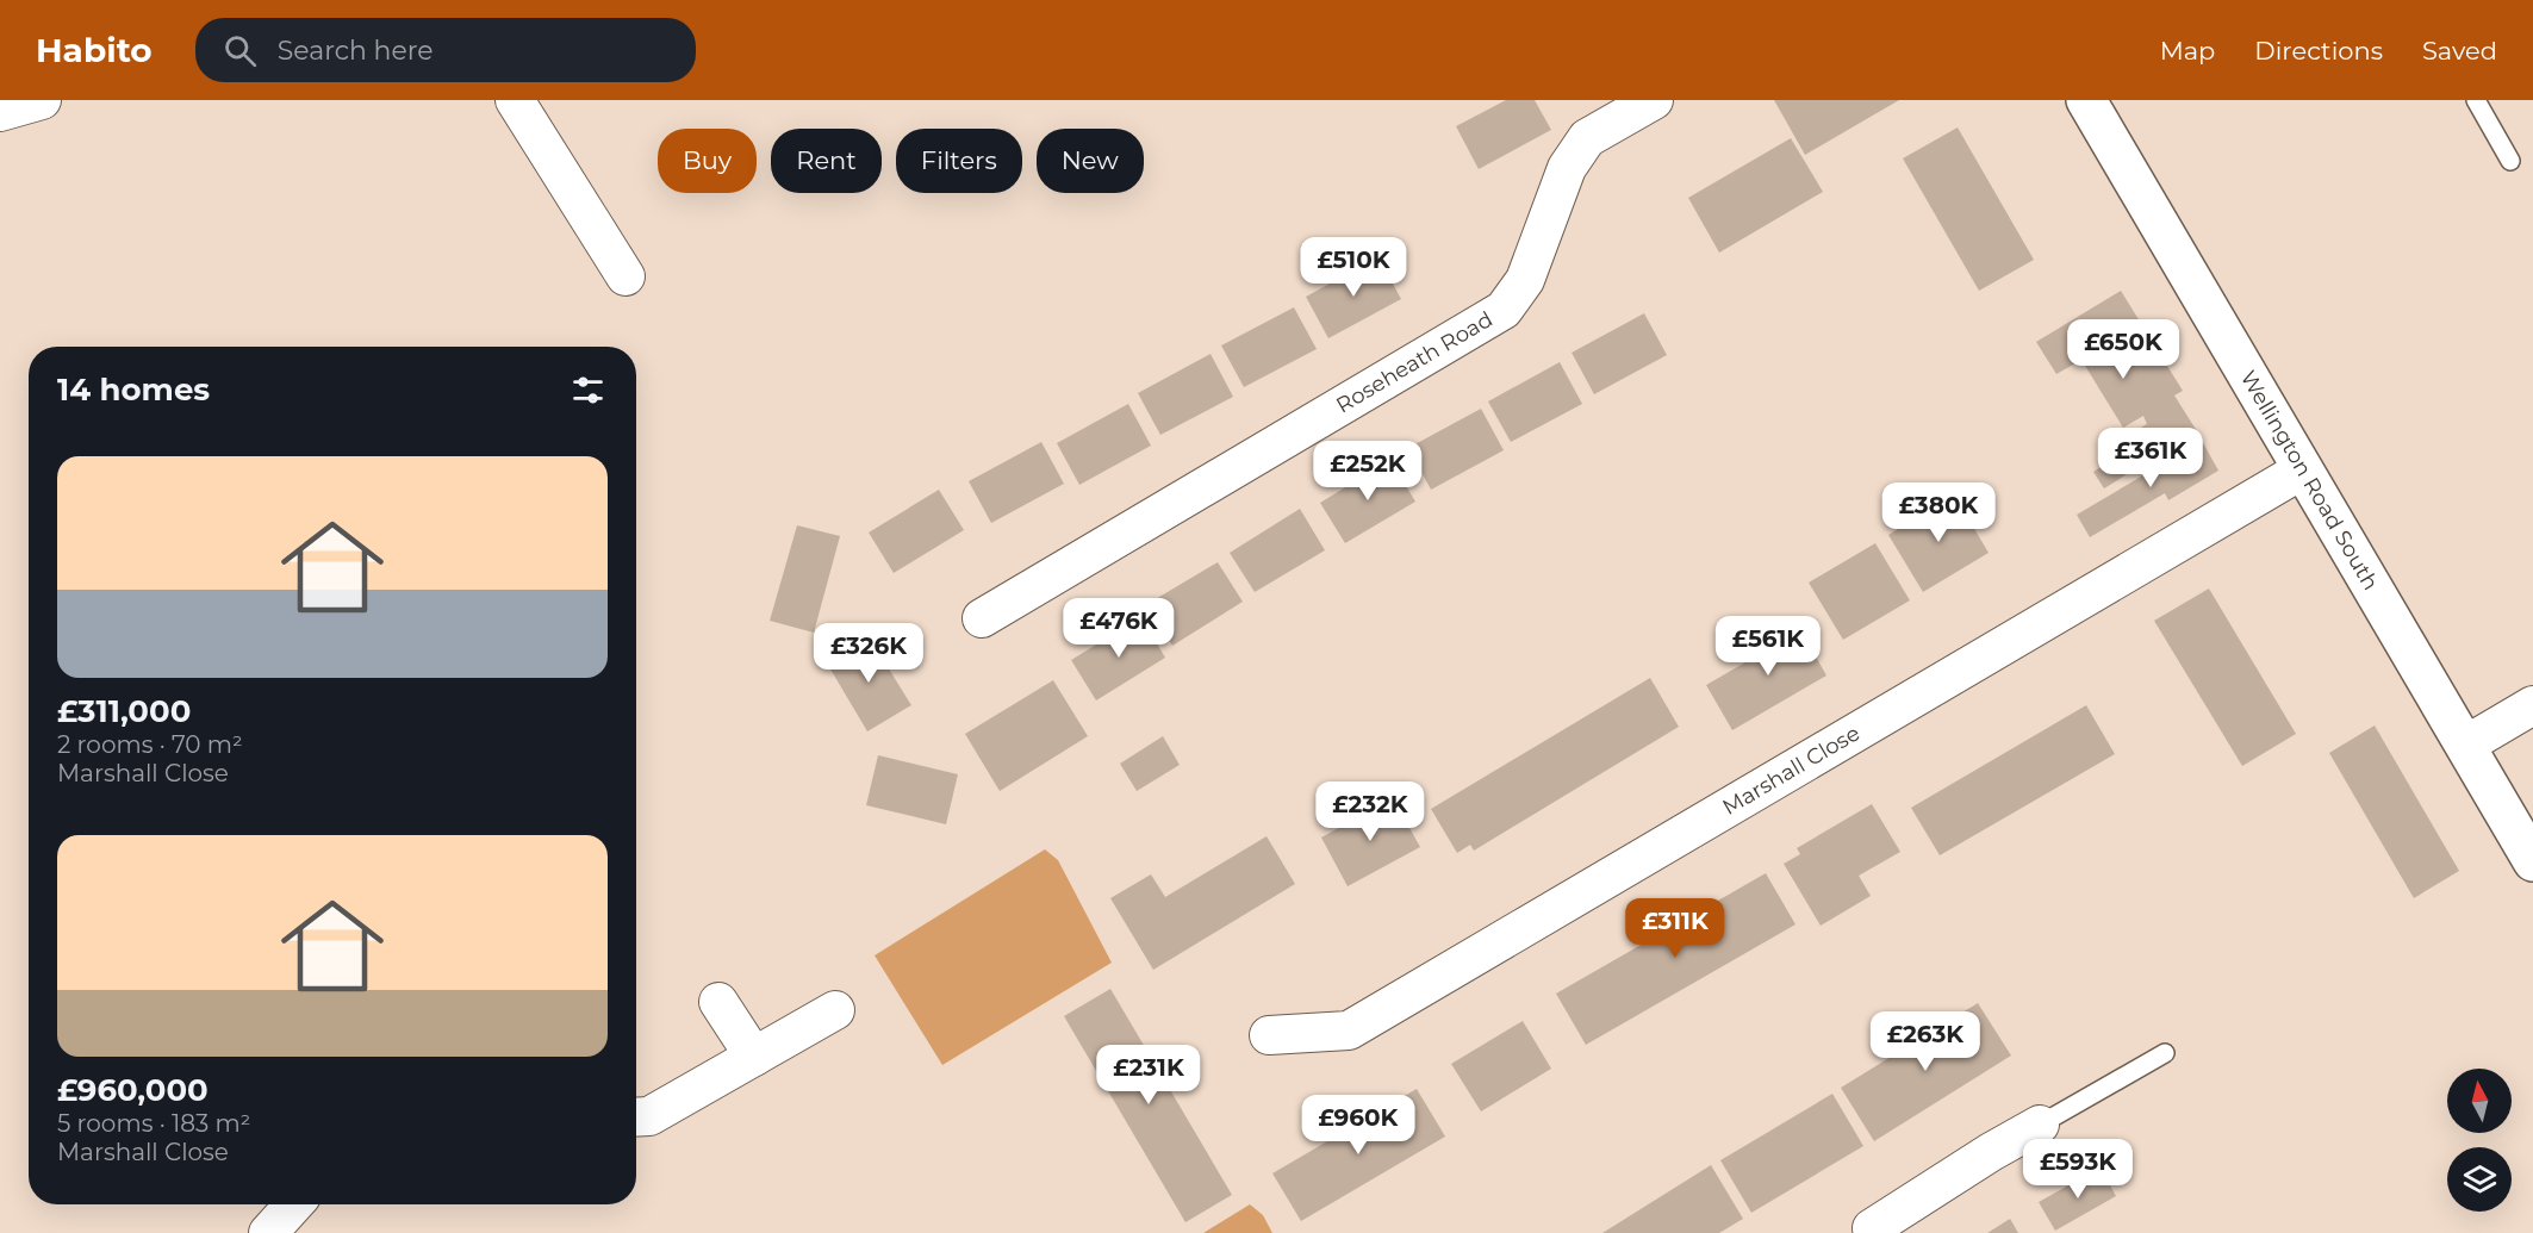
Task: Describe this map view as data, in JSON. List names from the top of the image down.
{
  "streets": {
    "main road": ["Wellington Road South"],
    "street": ["Roseheath Road", "Marshall Close"]
  },
  "crossings": [
    ["Wellington Road South", "Marshall Close"]
  ],
  "north": "top",
  "page": {
    "header": "Habito",
    "search": "Search here",
    "nav": ["Map", "Directions", "Saved"],
    "chip": [
      "Buy",
      "Rent",
      "Filters",
      "New"
    ],
    "price": [
      "£510K",
      "£650K",
      "£361K",
      "£252K",
      "£380K",
      "£476K",
      "£561K",
      "£326K",
      "£232K",
      "£311K",
      "£263K",
      "£231K",
      "£960K",
      "£593K"
    ],
    "heading": "14 homes",
    "list": [
      {
        "name": "£311,000",
        "note": "2 rooms · 70 m² · Marshall Close"
      },
      {
        "name": "£960,000",
        "note": "5 rooms · 183 m² · Marshall Close"
      }
    ]
  }
}
